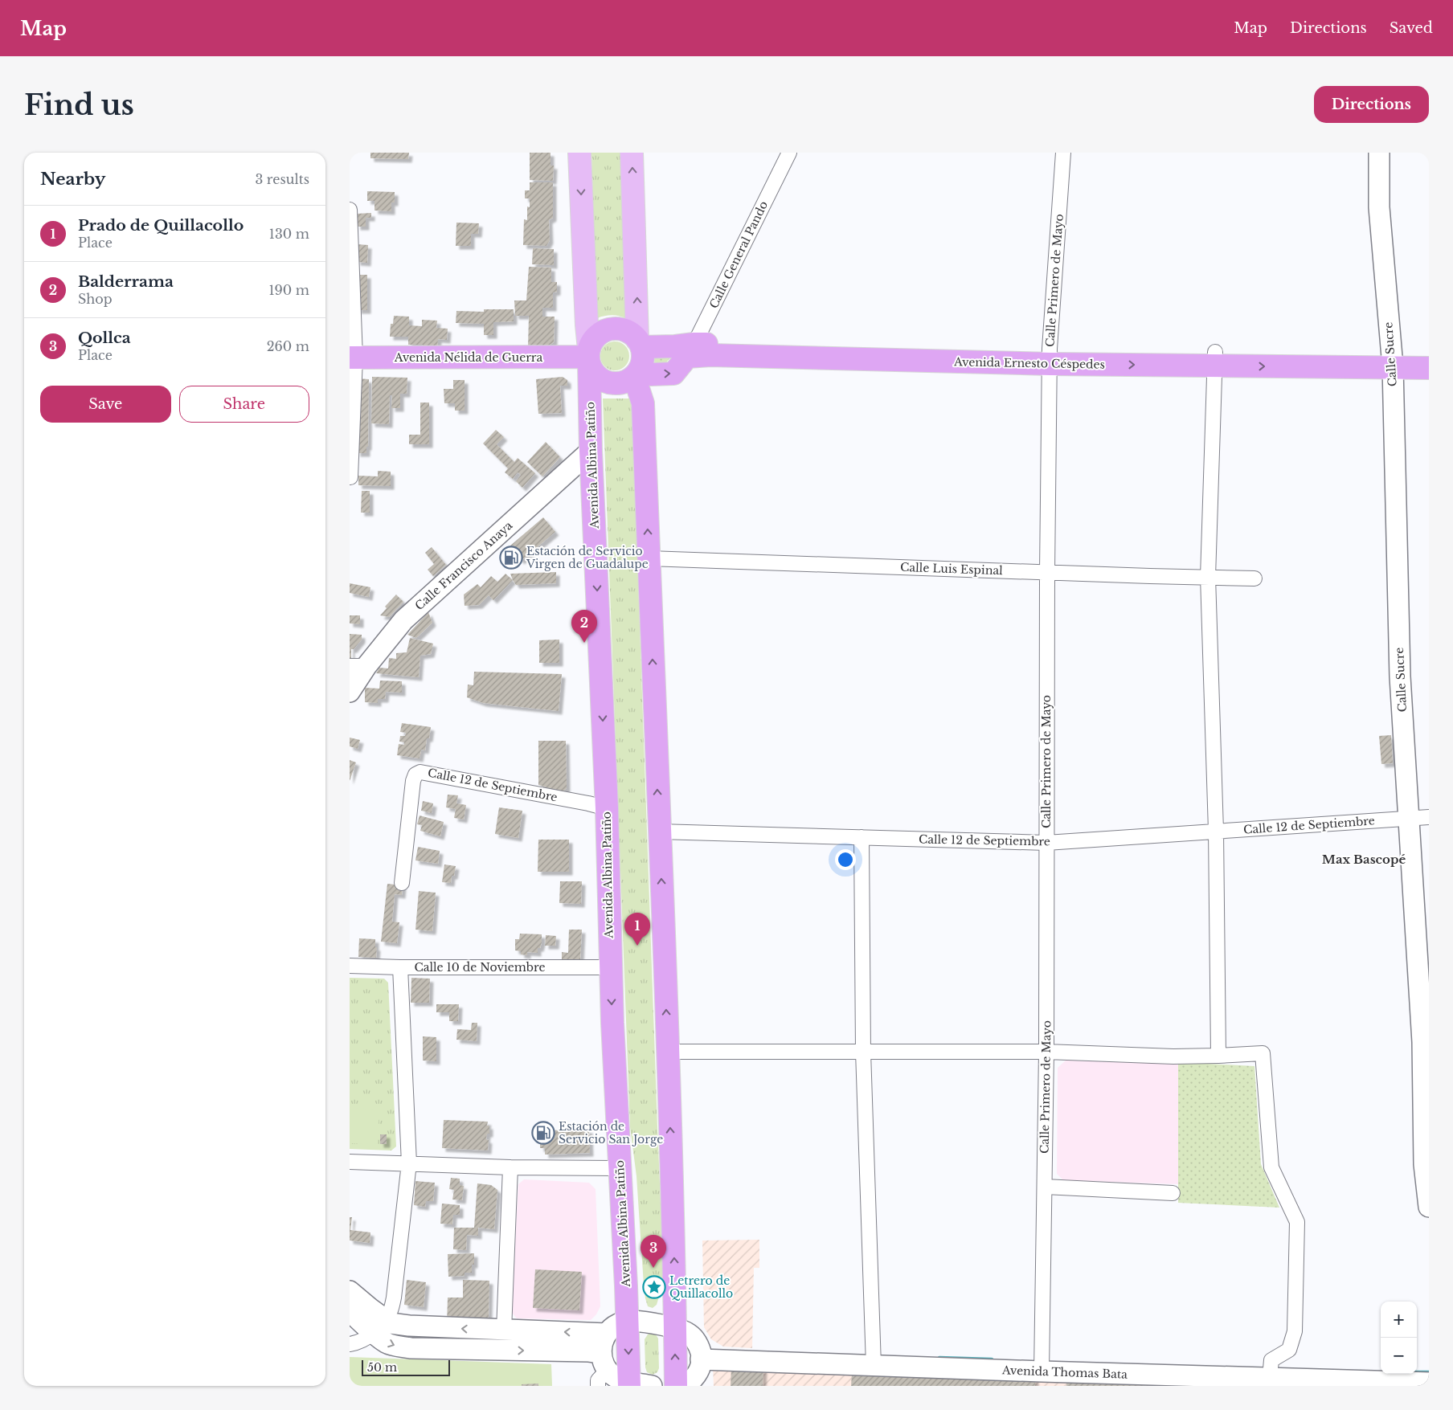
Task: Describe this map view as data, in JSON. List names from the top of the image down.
{
  "streets": {
    "highway": ["Avenida Nélida de Guerra", "Avenida Ernesto Céspedes", "Avenida Albina Patiño"],
    "main road": ["Calle Sucre", "Calle Francisco Anaya", "Avenida Thomas Bata"],
    "street": [
      "Calle General Pando",
      "Calle Primero de Mayo",
      "Calle Luis Espinal",
      "Calle 12 de Septiembre",
      "Calle 10 de Noviembre"
    ]
  },
  "crossings": [
    ["Calle General Pando", "Avenida Ernesto Céspedes"],
    ["Calle Primero de Mayo", "Avenida Ernesto Céspedes"],
    ["Calle Primero de Mayo", "Calle Luis Espinal"],
    ["Calle Primero de Mayo", "Calle 12 de Septiembre"],
    ["Calle Primero de Mayo", "Avenida Thomas Bata"],
    ["Calle Sucre", "Avenida Ernesto Céspedes"],
    ["Calle Sucre", "Calle 12 de Septiembre"],
    ["Avenida Nélida de Guerra", "Avenida Ernesto Céspedes"],
    ["Avenida Nélida de Guerra", "Avenida Albina Patiño"],
    ["Avenida Ernesto Céspedes", "Avenida Albina Patiño"],
    ["Avenida Albina Patiño", "Calle Francisco Anaya"],
    ["Avenida Albina Patiño", "Calle 12 de Septiembre"],
    ["Avenida Albina Patiño", "Calle 10 de Noviembre"]
  ],
  "one_way": ["Avenida Albina Patiño"],
  "districts": ["Max Bascopé"],
  "places": {
    "fuel station": ["Estación de Servicio Virgen de Guadalupe", "Estación de Servicio San Jorge"],
    "place": ["Letrero de Quillacollo"]
  },
  "scale_bar": "50 m",
  "page": {
    "header": "Map",
    "nav": ["Map", "Directions", "Saved"],
    "buttons": [
      "Directions",
      ["Save", "Share"]
    ],
    "title": "Find us",
    "heading": ["Nearby", "3 results"],
    "list": [
      {
        "mark": "1",
        "name": "Prado de Quillacollo",
        "note": "Place",
        "value": "130 m"
      },
      {
        "mark": "2",
        "name": "Balderrama",
        "note": "Shop",
        "value": "190 m"
      },
      {
        "mark": "3",
        "name": "Qollca",
        "note": "Place",
        "value": "260 m"
      }
    ],
    "pins": ["2", "1", "3"],
    "map_buttons": ["+", "−"],
    "scale": "50 m"
  }
}
